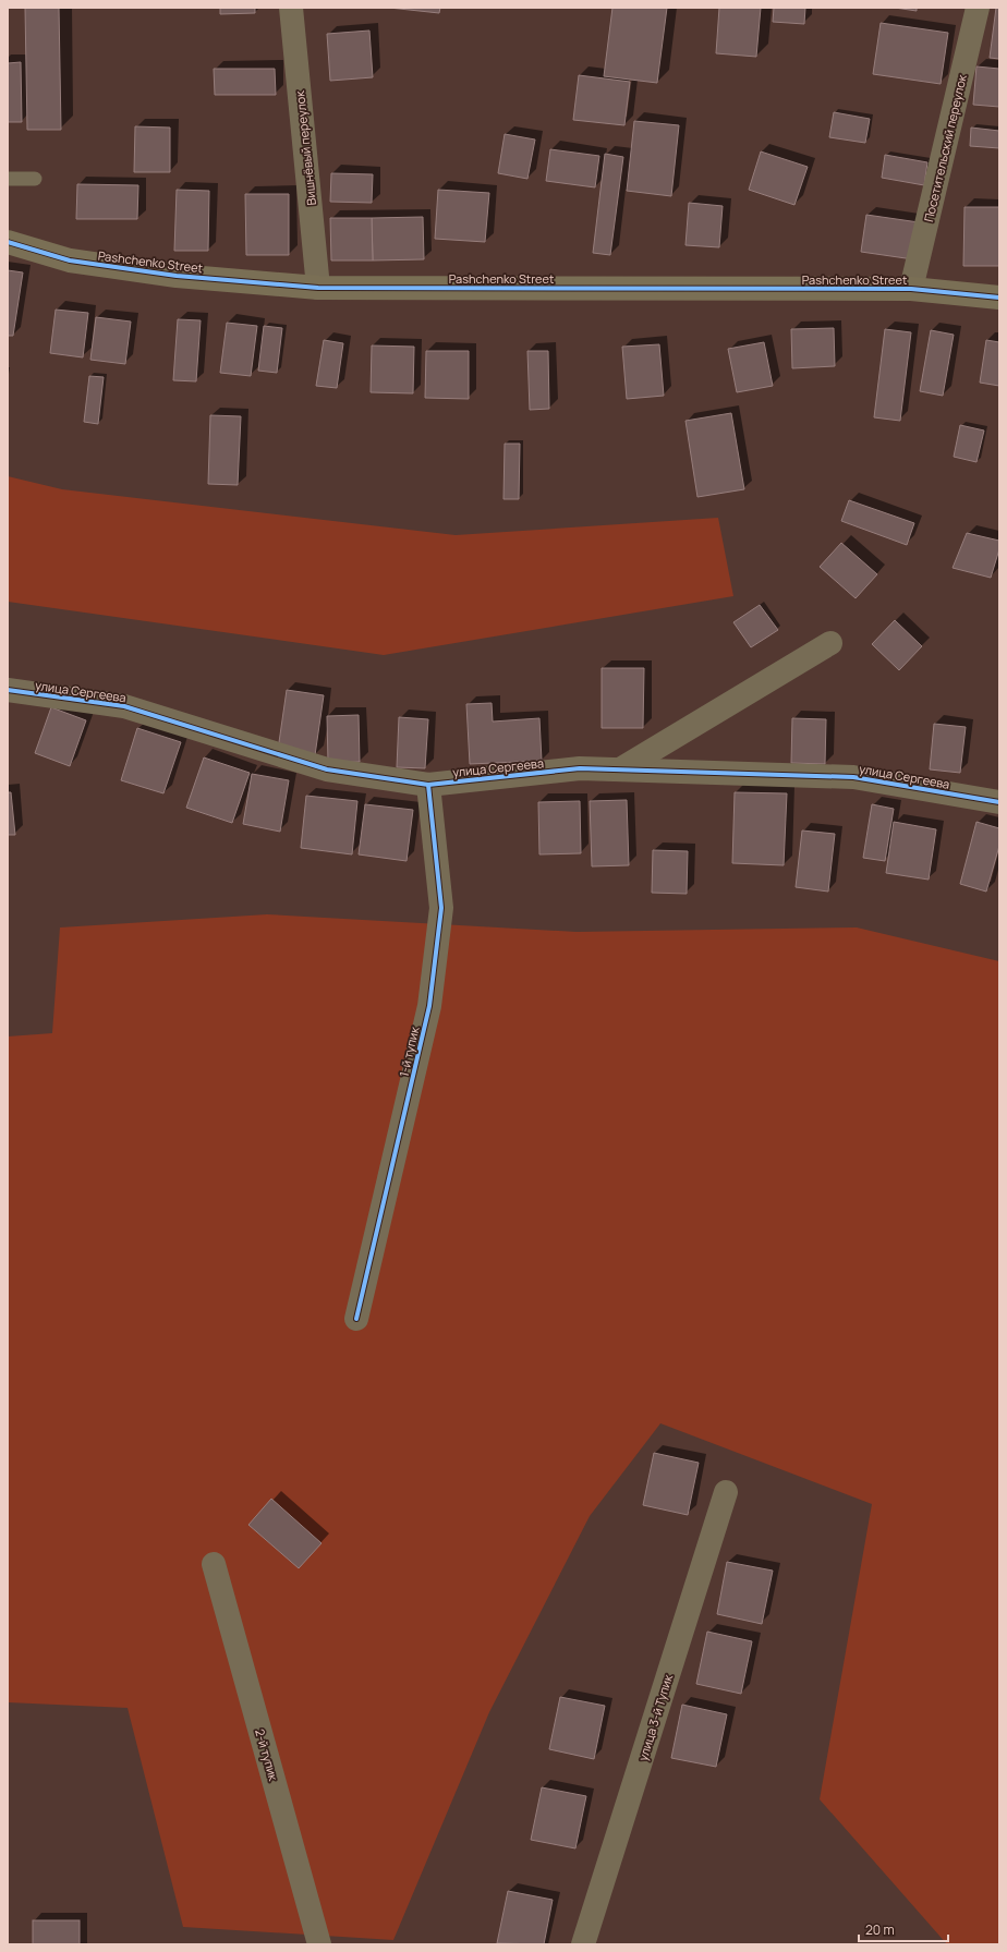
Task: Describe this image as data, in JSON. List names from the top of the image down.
{
  "streets": {
    "street": [
      "Вишнёвый переулок",
      "Посетительский переулок",
      "Pashchenko Street",
      "улица Сергеева",
      "1-й тупик",
      "улица 3-й Тупик",
      "2-й тупик"
    ]
  },
  "crossings": [
    ["Вишнёвый переулок", "Pashchenko Street"],
    ["Посетительский переулок", "Pashchenko Street"],
    ["улица Сергеева", "1-й тупик"]
  ],
  "scale_bar": "20 m"
}
